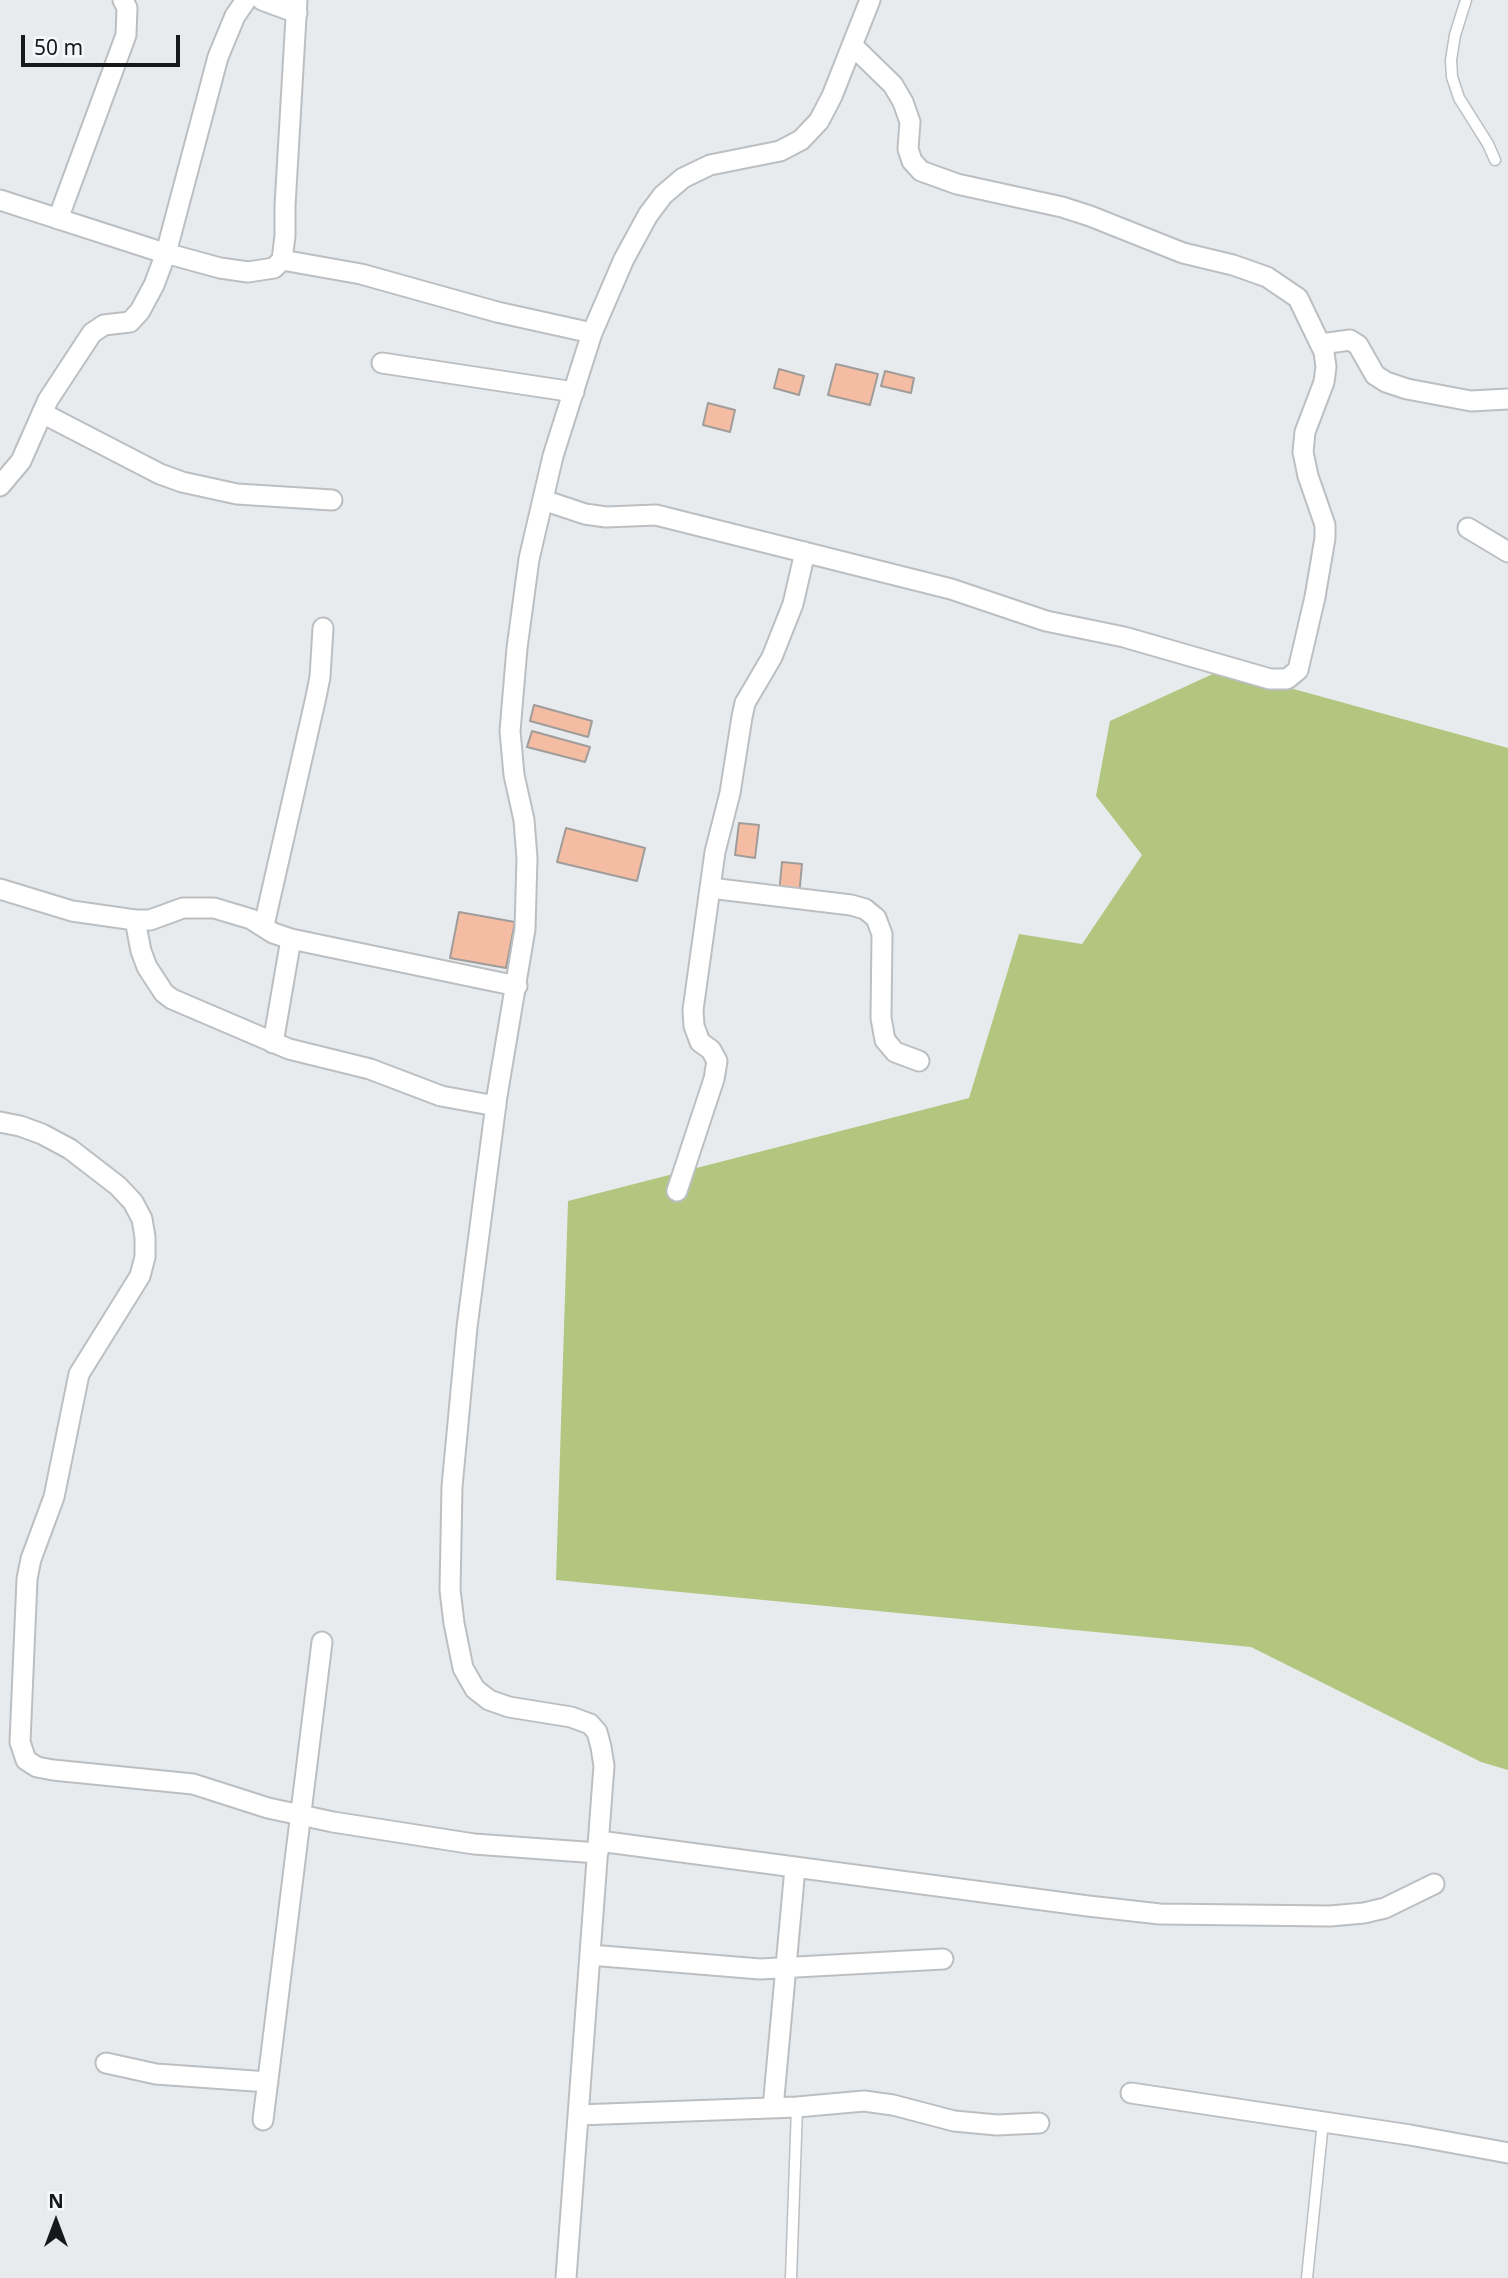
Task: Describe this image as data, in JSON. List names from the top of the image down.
{
  "scale_bar": "50 m",
  "north": "top"
}
